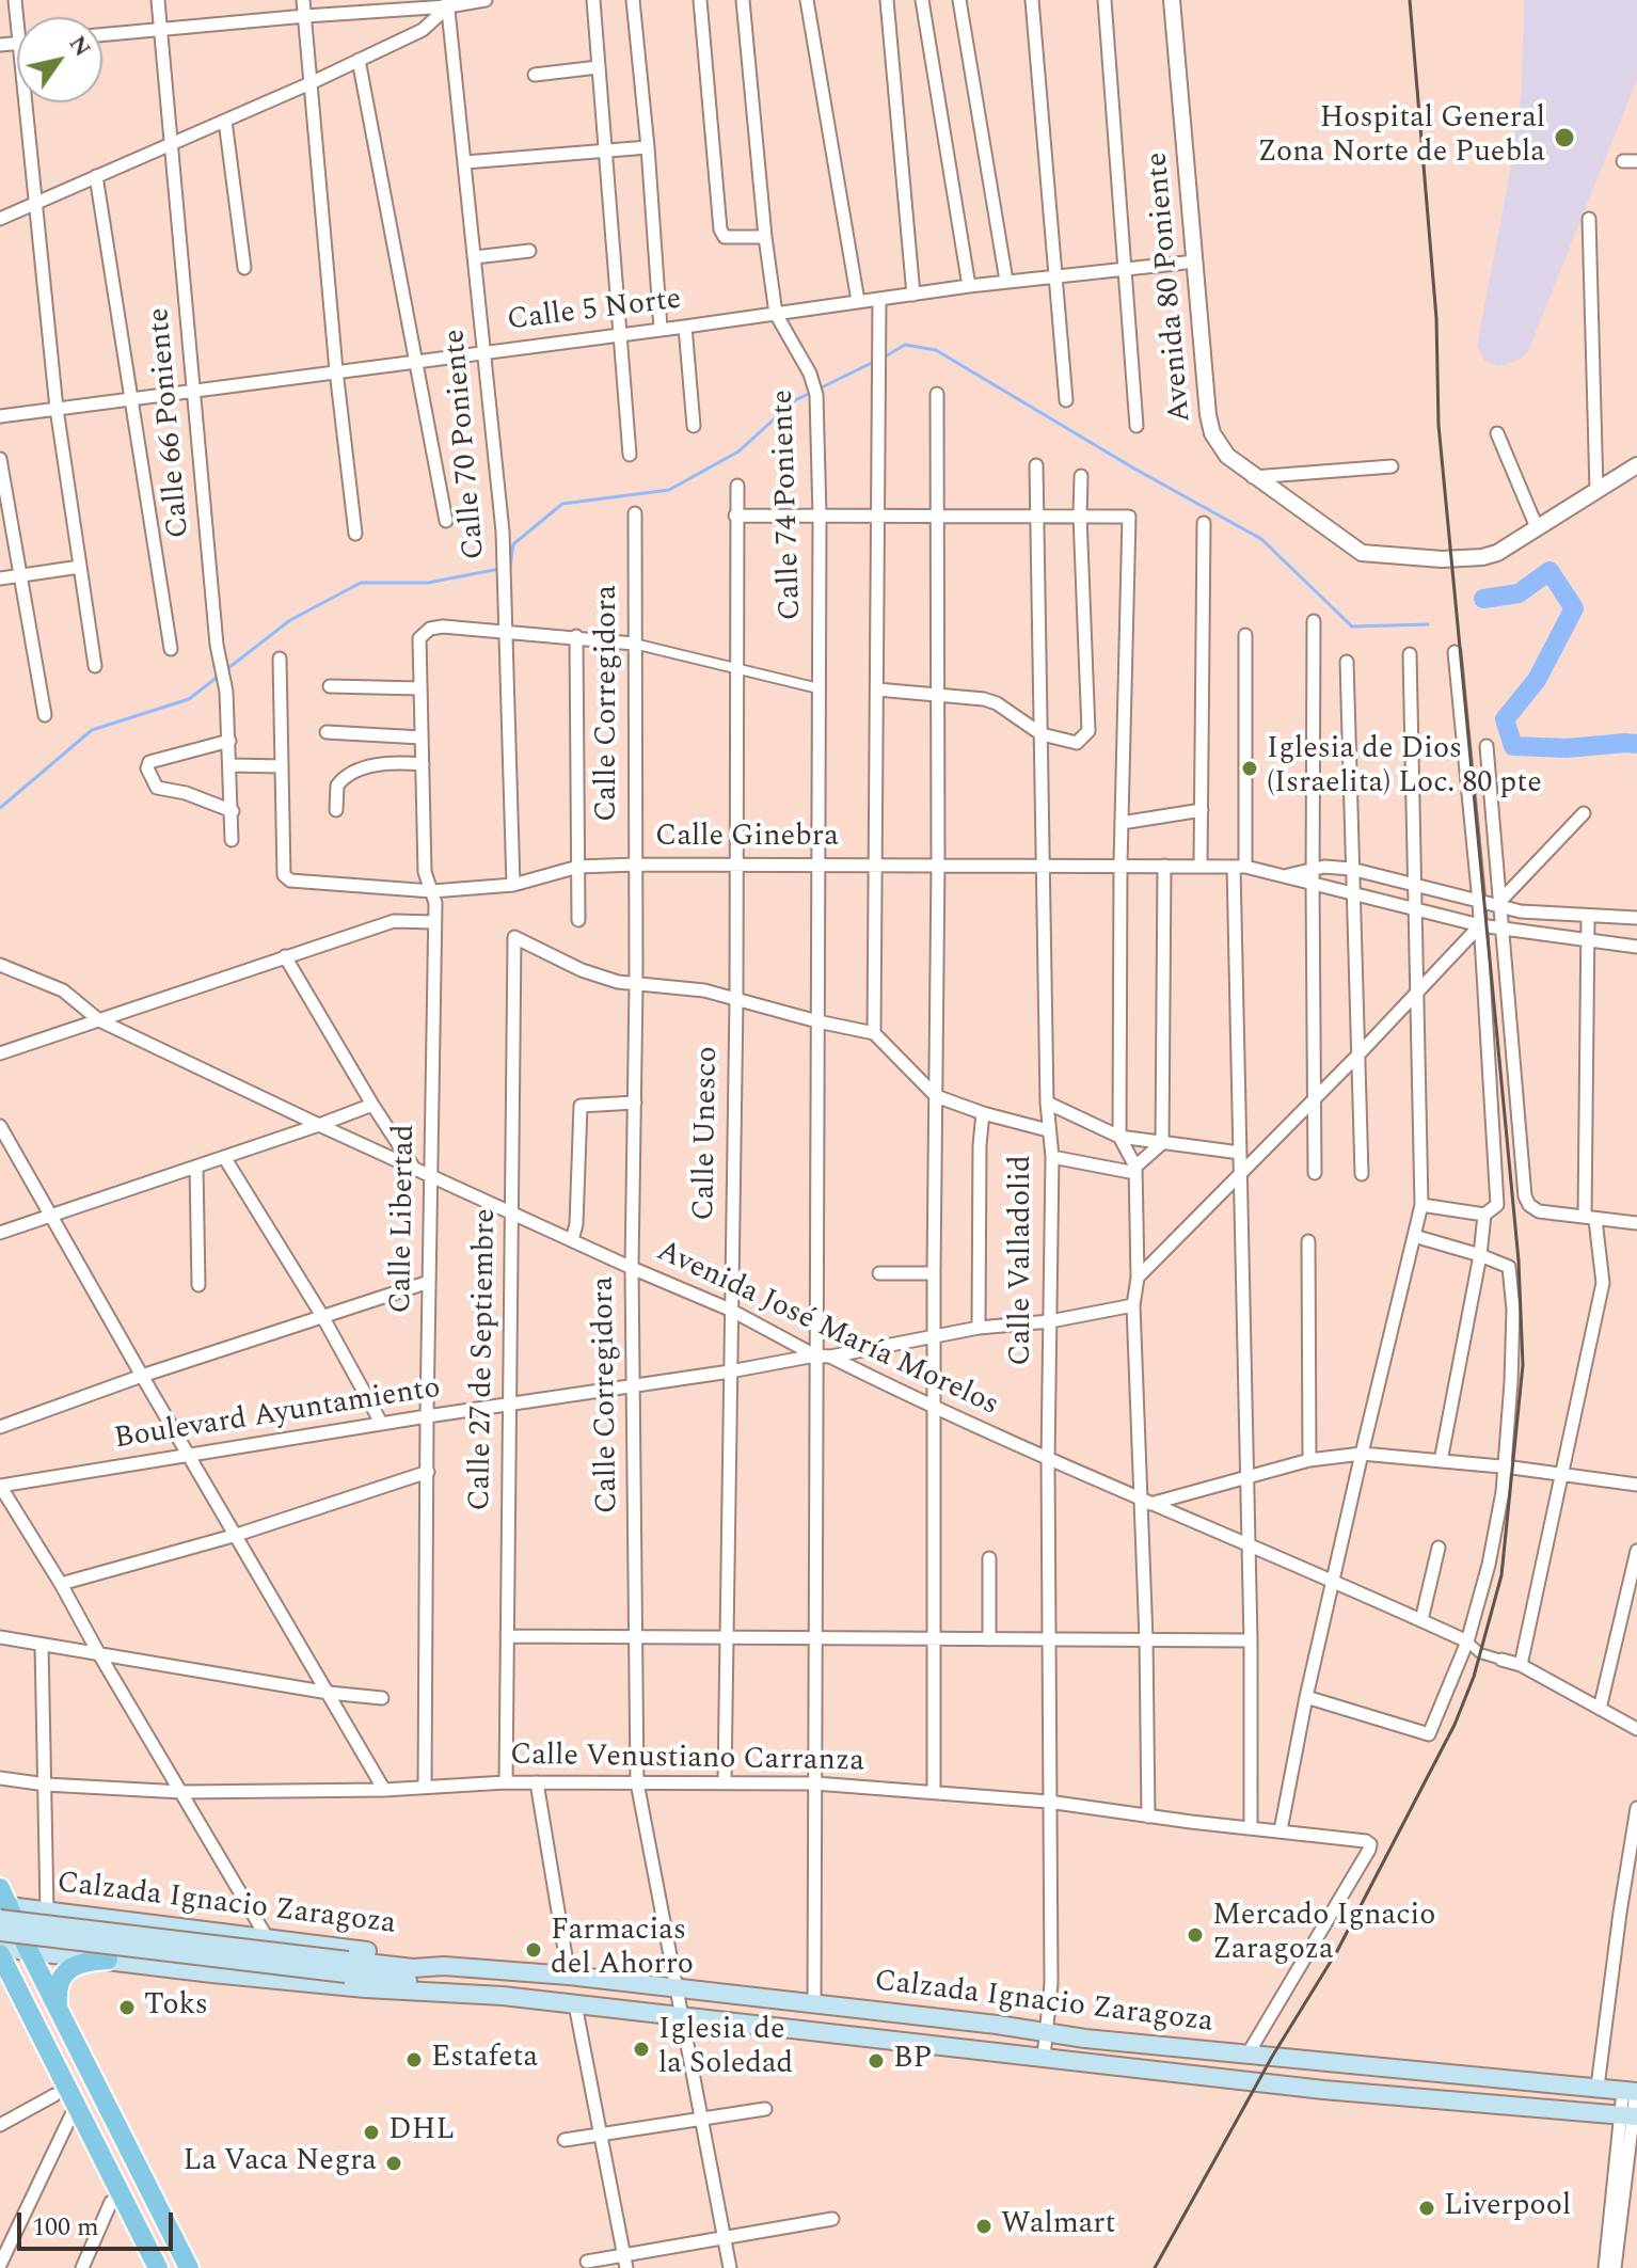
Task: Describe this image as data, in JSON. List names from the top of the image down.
{
  "streets": {
    "main road": ["Calzada Ignacio Zaragoza"],
    "street": [
      "Avenida 80 Poniente",
      "Calle 5 Norte",
      "Calle 66 Poniente",
      "Calle 70 Poniente",
      "Calle 74 Poniente",
      "Calle Corregidora",
      "Calle Ginebra",
      "Calle Unesco",
      "Calle Libertad",
      "Calle Valladolid",
      "Avenida José María Morelos",
      "Calle 27 de Septiembre",
      "Boulevard Ayuntamiento",
      "Calle Venustiano Carranza"
    ]
  },
  "crossings": [
    ["Avenida 80 Poniente", "Calle 5 Norte"],
    ["Calle 5 Norte", "Calle 66 Poniente"],
    ["Calle 5 Norte", "Calle 70 Poniente"],
    ["Calle 5 Norte", "Calle 74 Poniente"],
    ["Calle 70 Poniente", "Calle Ginebra"],
    ["Calle 70 Poniente", "Calle Libertad"],
    ["Calle 74 Poniente", "Calle Ginebra"],
    ["Calle 74 Poniente", "Avenida José María Morelos"],
    ["Calle 74 Poniente", "Boulevard Ayuntamiento"],
    ["Calle 74 Poniente", "Calle Venustiano Carranza"],
    ["Calle 74 Poniente", "Calzada Ignacio Zaragoza"],
    ["Calle Corregidora", "Calle Ginebra"],
    ["Calle Corregidora", "Avenida José María Morelos"],
    ["Calle Corregidora", "Calle 27 de Septiembre"],
    ["Calle Corregidora", "Boulevard Ayuntamiento"],
    ["Calle Corregidora", "Calle Venustiano Carranza"],
    ["Calle Corregidora", "Calzada Ignacio Zaragoza"],
    ["Calle Ginebra", "Calle Unesco"],
    ["Calle Ginebra", "Calle Libertad"],
    ["Calle Ginebra", "Calle Valladolid"],
    ["Calle Unesco", "Avenida José María Morelos"],
    ["Calle Unesco", "Boulevard Ayuntamiento"],
    ["Calle Unesco", "Calle Venustiano Carranza"],
    ["Calle Libertad", "Avenida José María Morelos"],
    ["Calle Libertad", "Boulevard Ayuntamiento"],
    ["Calle Libertad", "Calle Venustiano Carranza"],
    ["Calle Valladolid", "Avenida José María Morelos"],
    ["Calle Valladolid", "Calle Venustiano Carranza"],
    ["Calle Valladolid", "Calzada Ignacio Zaragoza"],
    ["Avenida José María Morelos", "Calle 27 de Septiembre"],
    ["Avenida José María Morelos", "Boulevard Ayuntamiento"],
    ["Calle 27 de Septiembre", "Boulevard Ayuntamiento"],
    ["Calle 27 de Septiembre", "Calle Venustiano Carranza"],
    ["Calle Venustiano Carranza", "Calzada Ignacio Zaragoza"]
  ],
  "places": [
    "Hospital General Zona Norte de Puebla",
    "Iglesia de Dios (Israelita) Loc. 80 pte",
    "Mercado Ignacio Zaragoza",
    "Farmacias del Ahorro",
    "Toks",
    "Iglesia de la Soledad",
    "Estafeta",
    "BP",
    "DHL",
    "La Vaca Negra",
    "Liverpool",
    "Walmart"
  ],
  "scale_bar": "100 m",
  "north": "top right"
}
